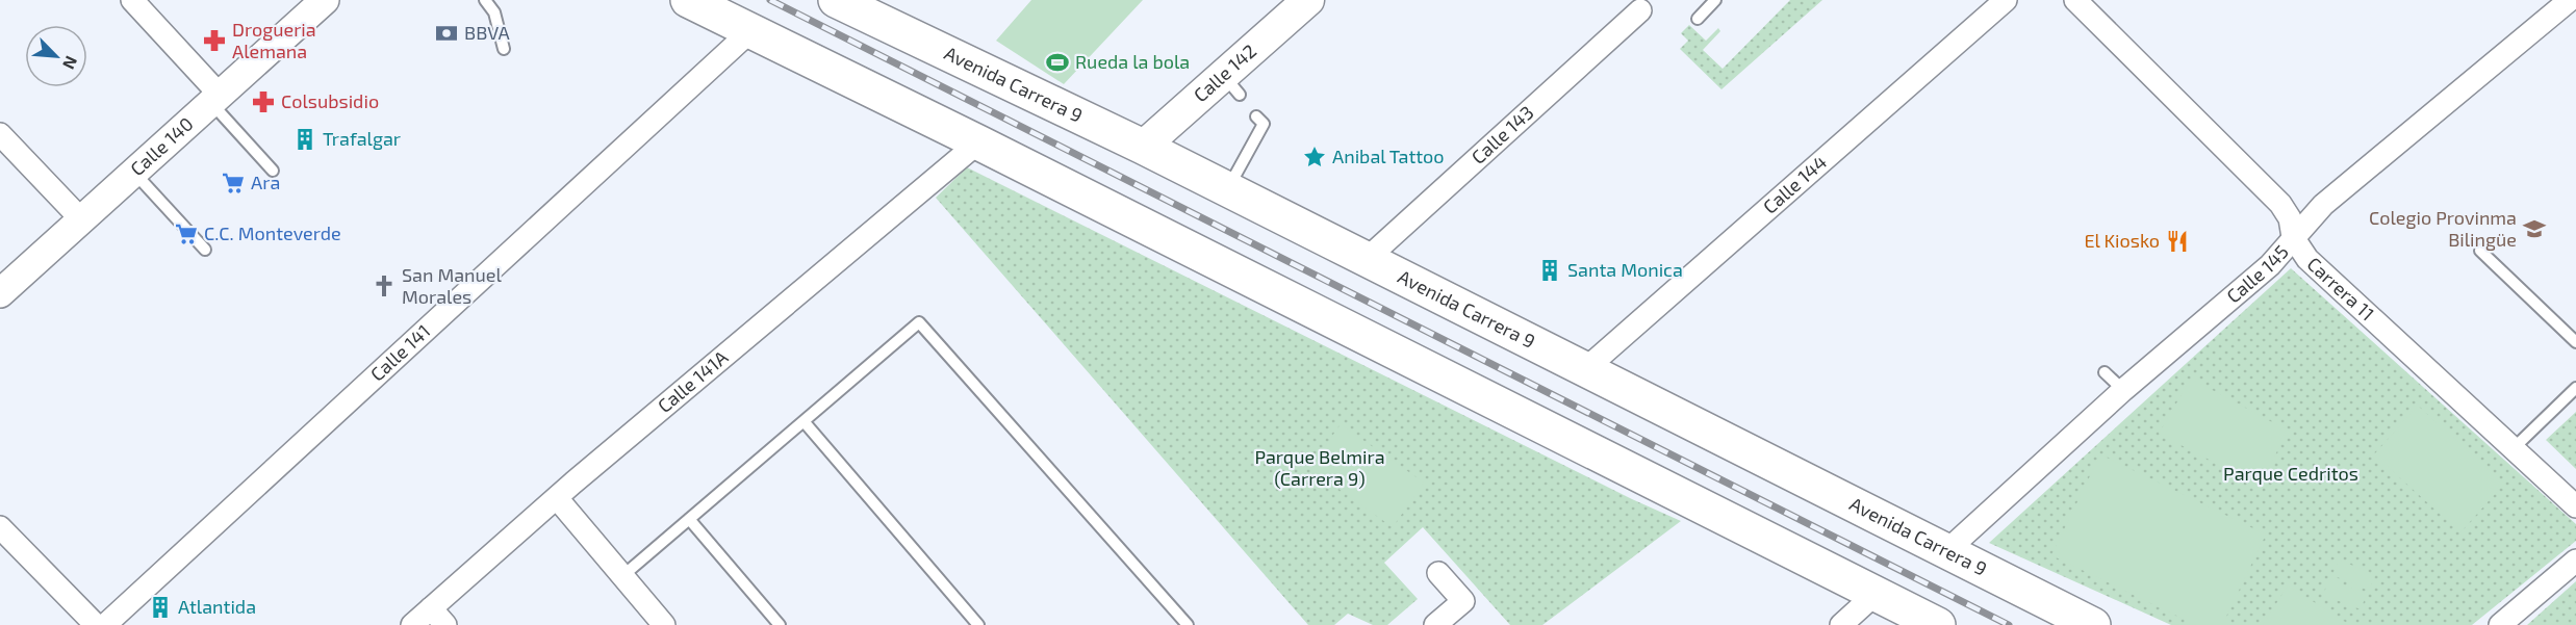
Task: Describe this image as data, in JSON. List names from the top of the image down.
{
  "streets": {
    "main road": ["Calle 142", "Avenida Carrera 9"],
    "street": [
      "Calle 143",
      "Calle 140",
      "Calle 144",
      "Calle 145",
      "Carrera 11",
      "Calle 141",
      "Calle 141A"
    ]
  },
  "crossings": [
    ["Calle 142", "Avenida Carrera 9"],
    ["Avenida Carrera 9", "Calle 143"],
    ["Avenida Carrera 9", "Calle 144"],
    ["Avenida Carrera 9", "Calle 145"],
    ["Calle 145", "Carrera 11"]
  ],
  "parks": ["Parque Belmira (Carrera 9)", "Parque Cedritos"],
  "places": {
    "bank": ["BBVA"],
    "pharmacy": ["Drogueria Alemana", "Colsubsidio"],
    "sports": ["Rueda la bola"],
    "building": ["Trafalgar", "Santa Monica", "Atlantida"],
    "place": ["Anibal Tattoo"],
    "supermarket": ["Ara", "C.C. Monteverde"],
    "school or university": ["Colegio Provinma Bilingüe"],
    "restaurant": ["El Kiosko"],
    "church": ["San Manuel Morales"]
  },
  "north": "bottom right"
}
